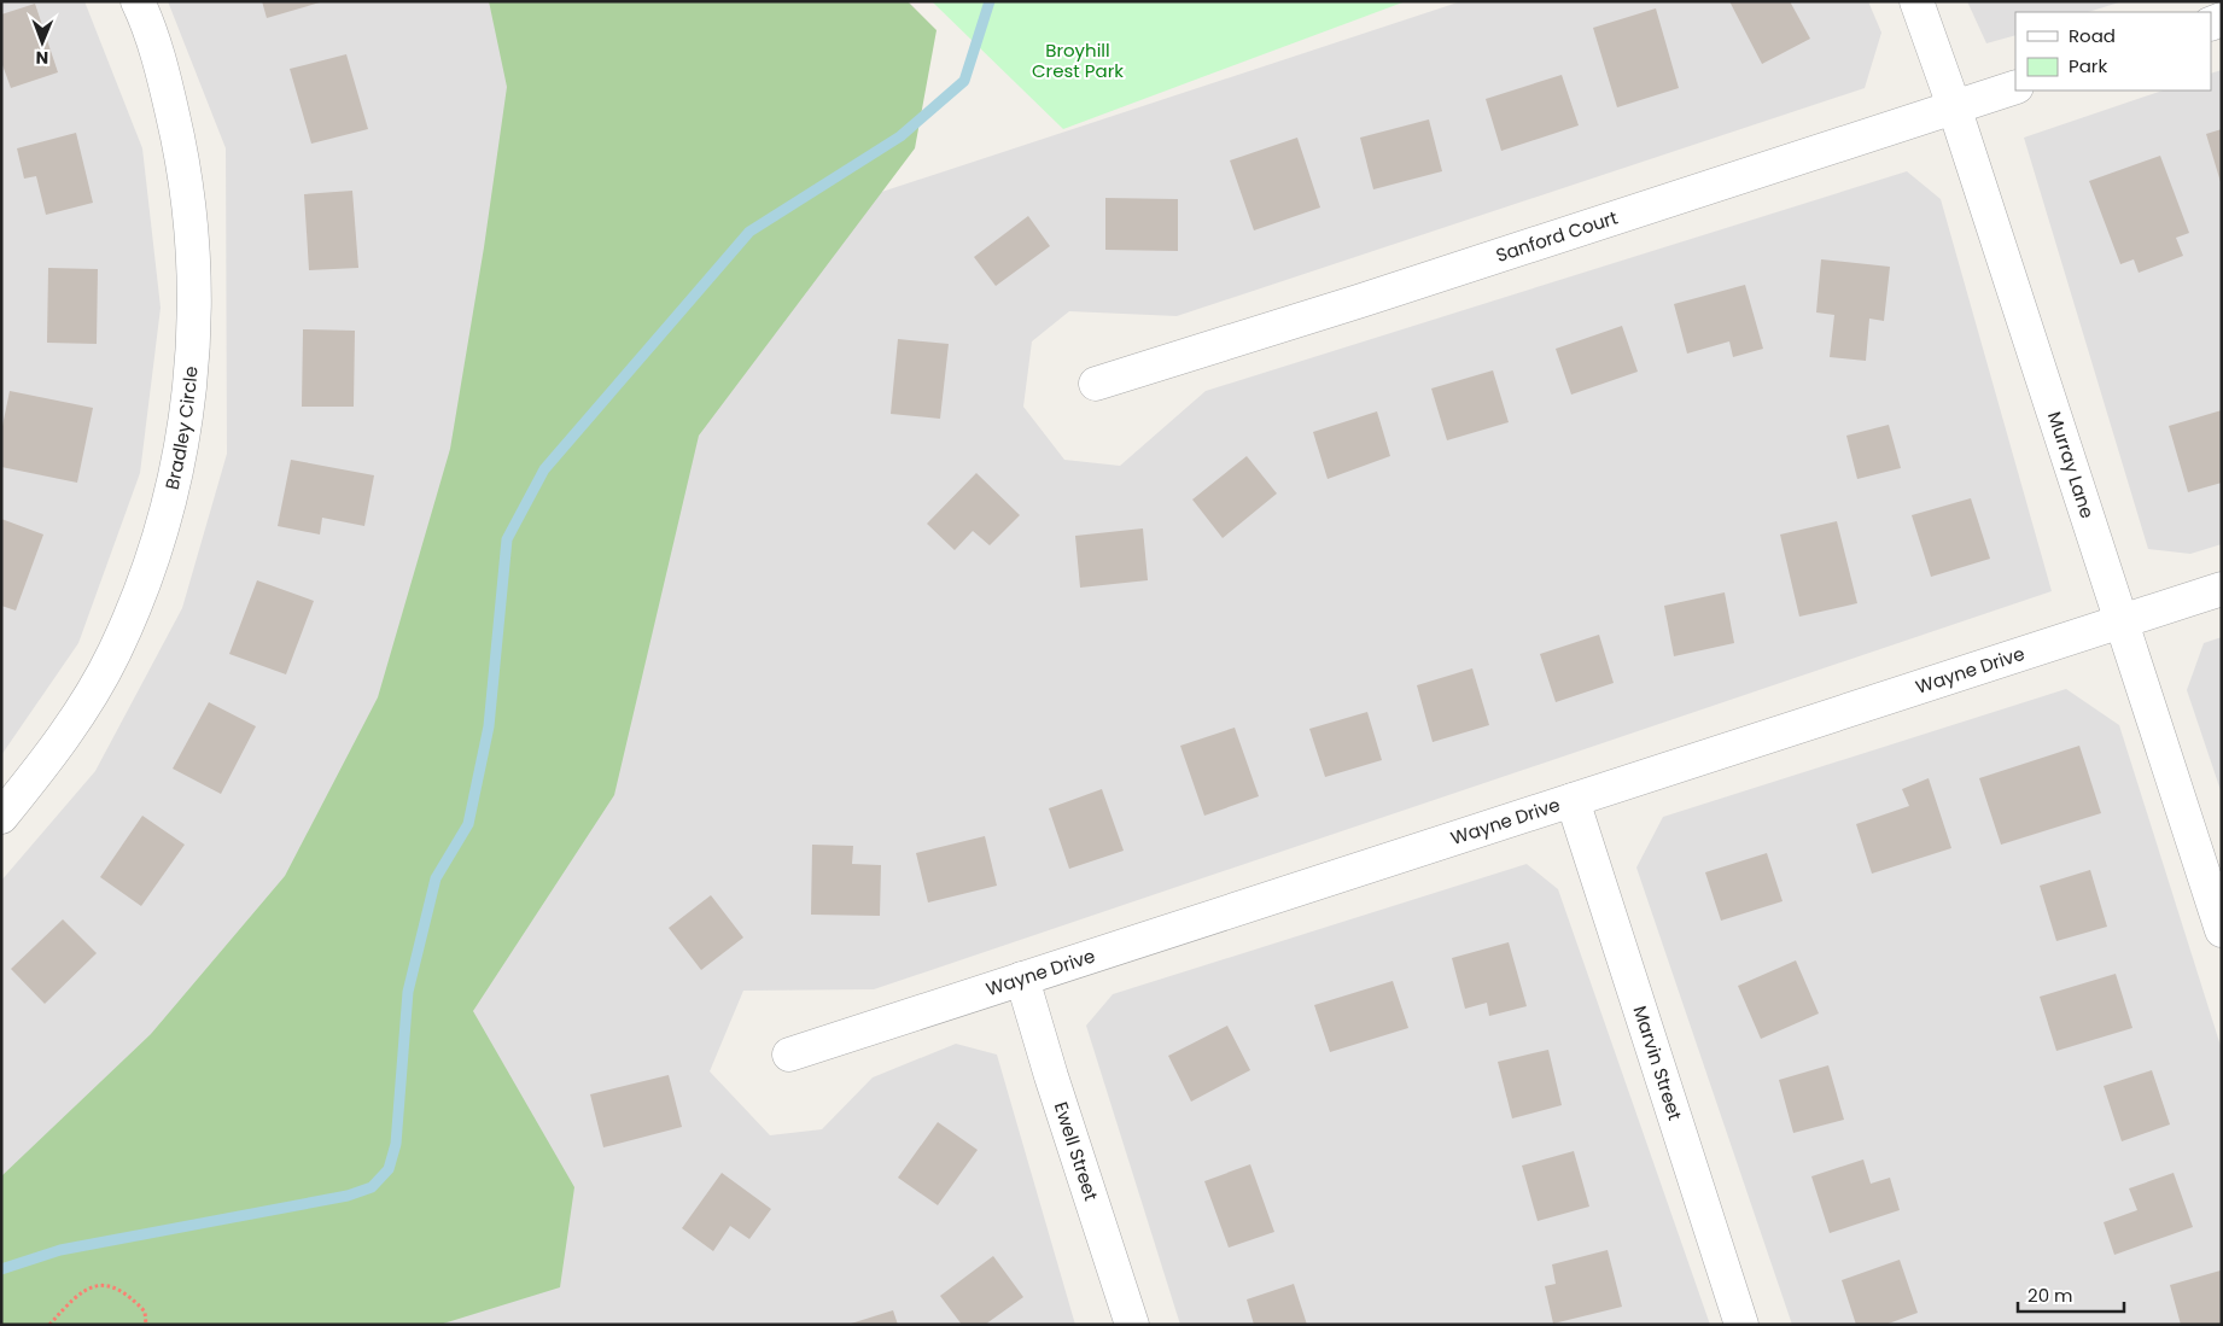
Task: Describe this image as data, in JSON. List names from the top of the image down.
{
  "streets": {
    "street": [
      "Sanford Court",
      "Bradley Circle",
      "Murray Lane",
      "Wayne Drive",
      "Marvin Street",
      "Ewell Street"
    ]
  },
  "crossings": [
    ["Sanford Court", "Murray Lane"],
    ["Murray Lane", "Wayne Drive"],
    ["Wayne Drive", "Marvin Street"],
    ["Wayne Drive", "Ewell Street"]
  ],
  "parks": ["Broyhill Crest Park"],
  "legend": ["Road", "Park"],
  "scale_bar": "20 m",
  "north": "bottom"
}
